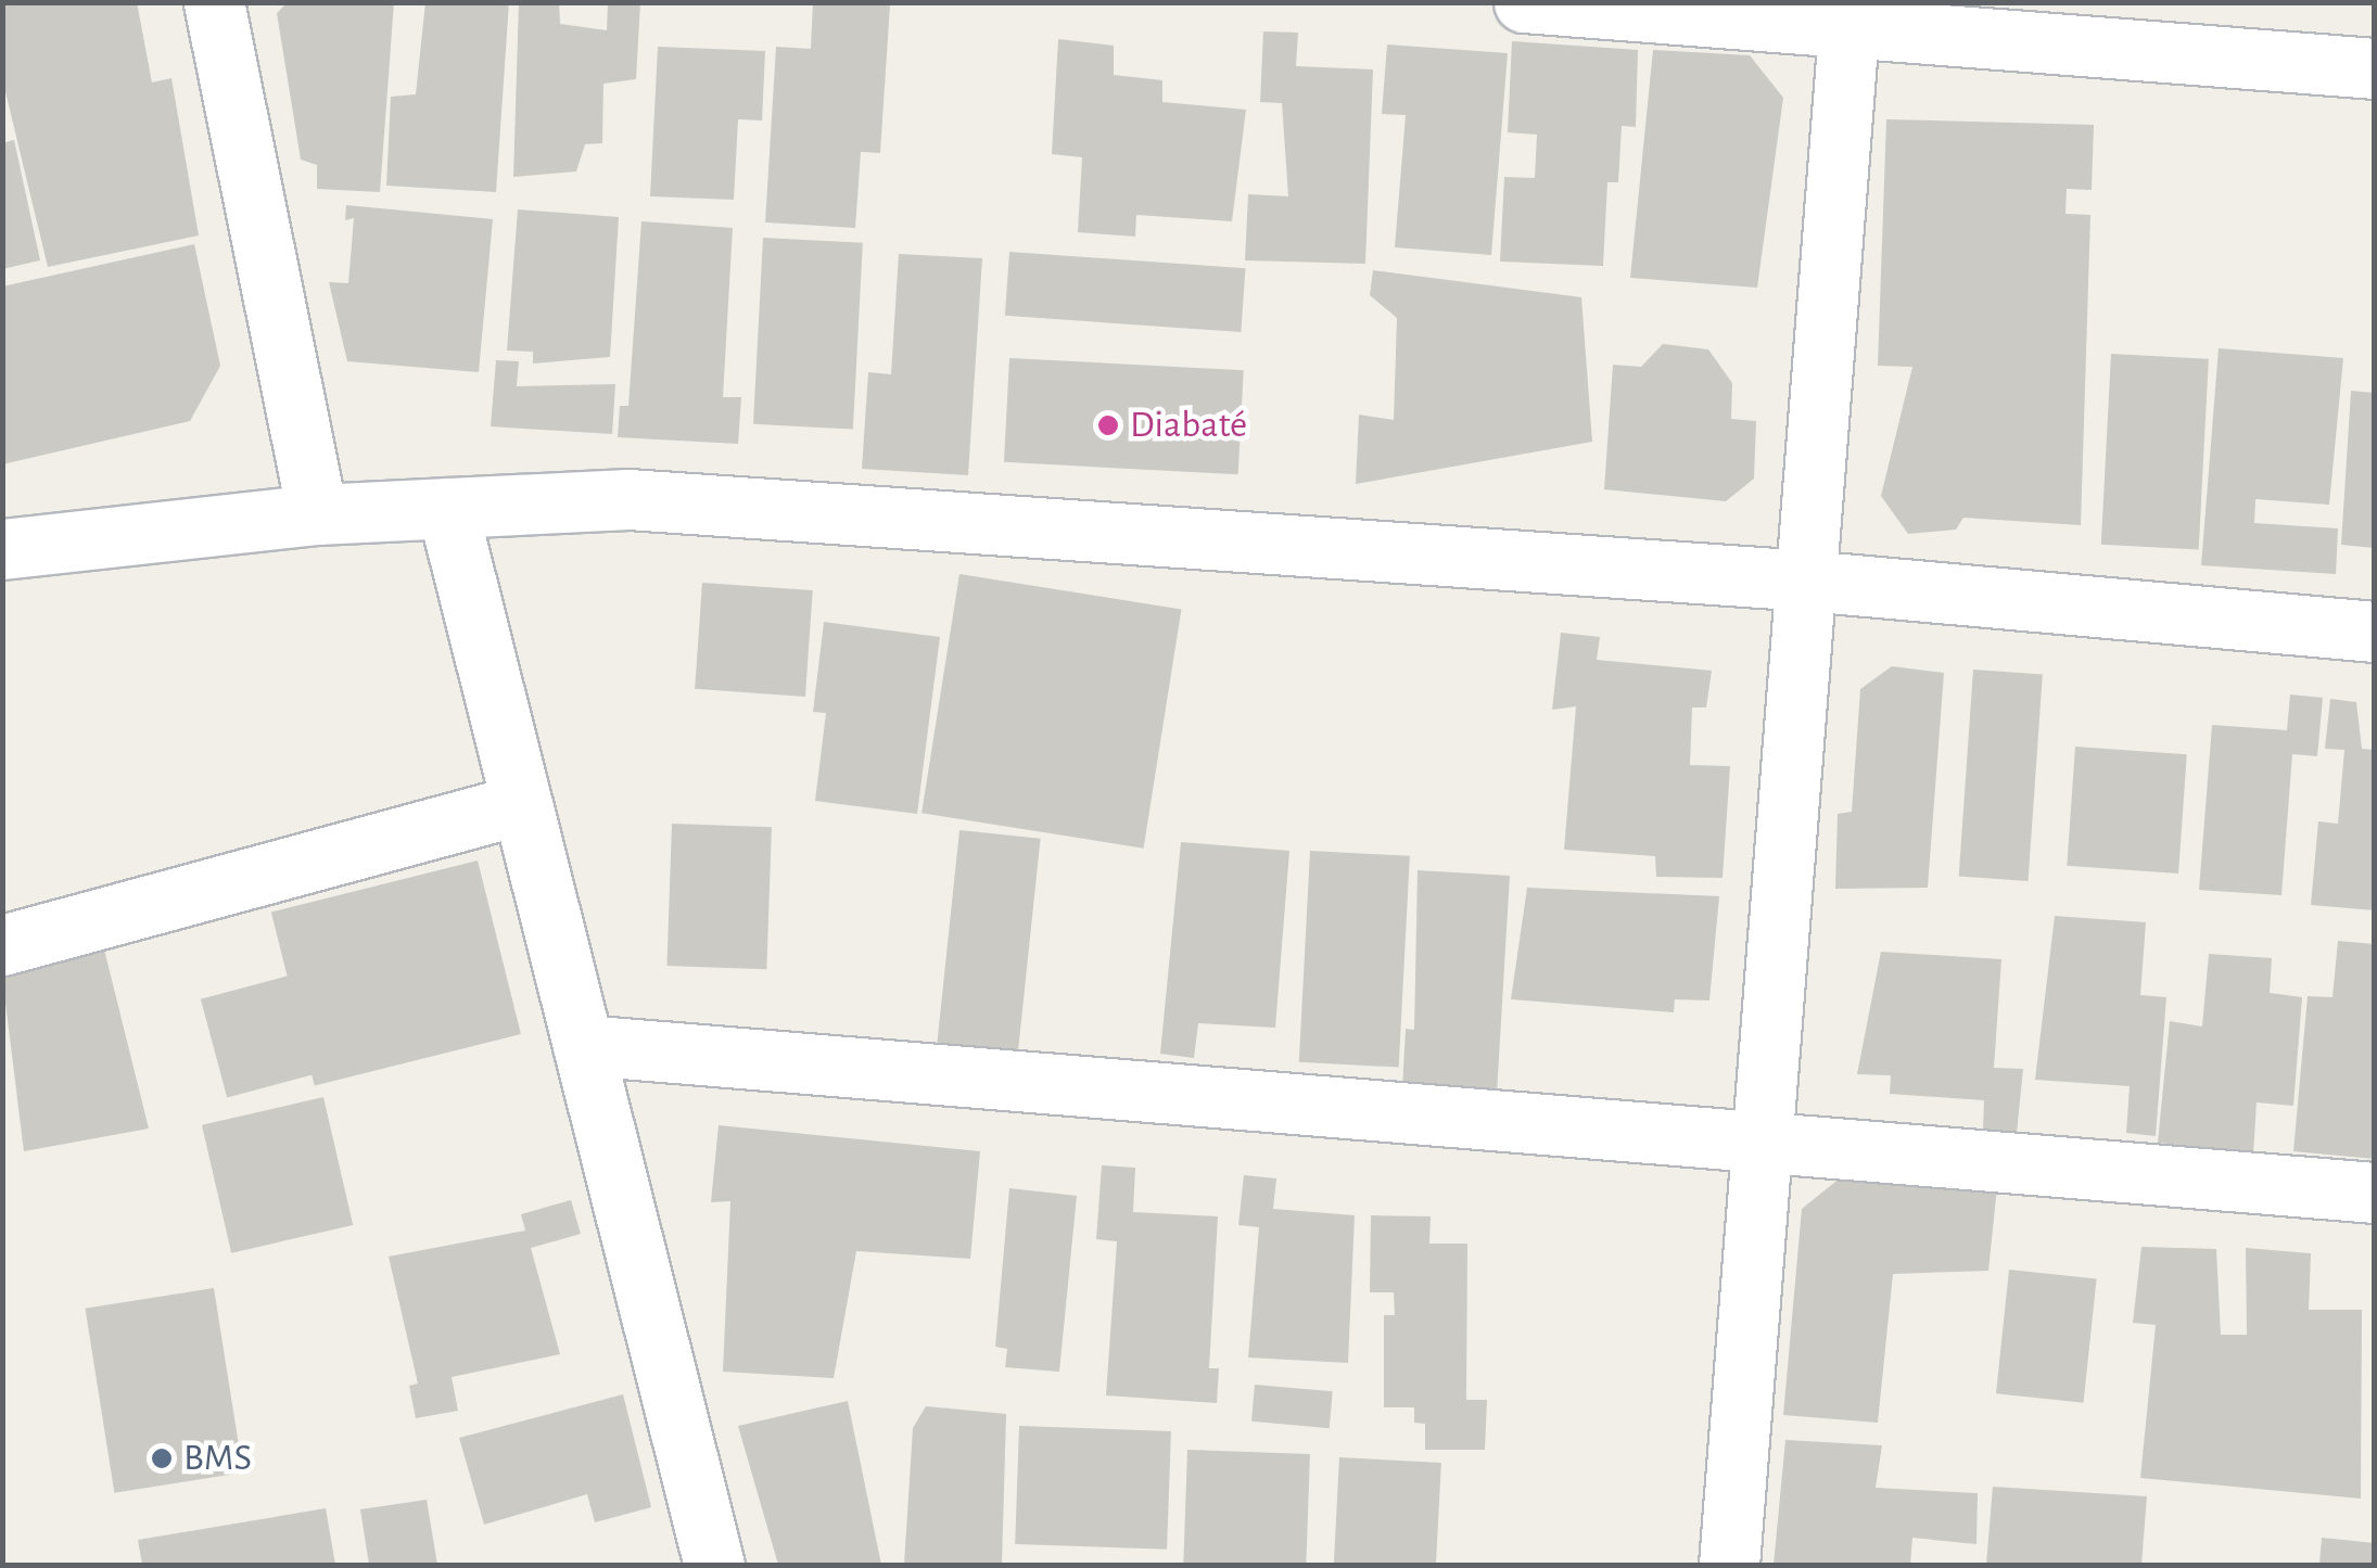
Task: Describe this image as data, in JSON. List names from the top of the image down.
{
  "places": ["Diabaté", "BMS"]
}
